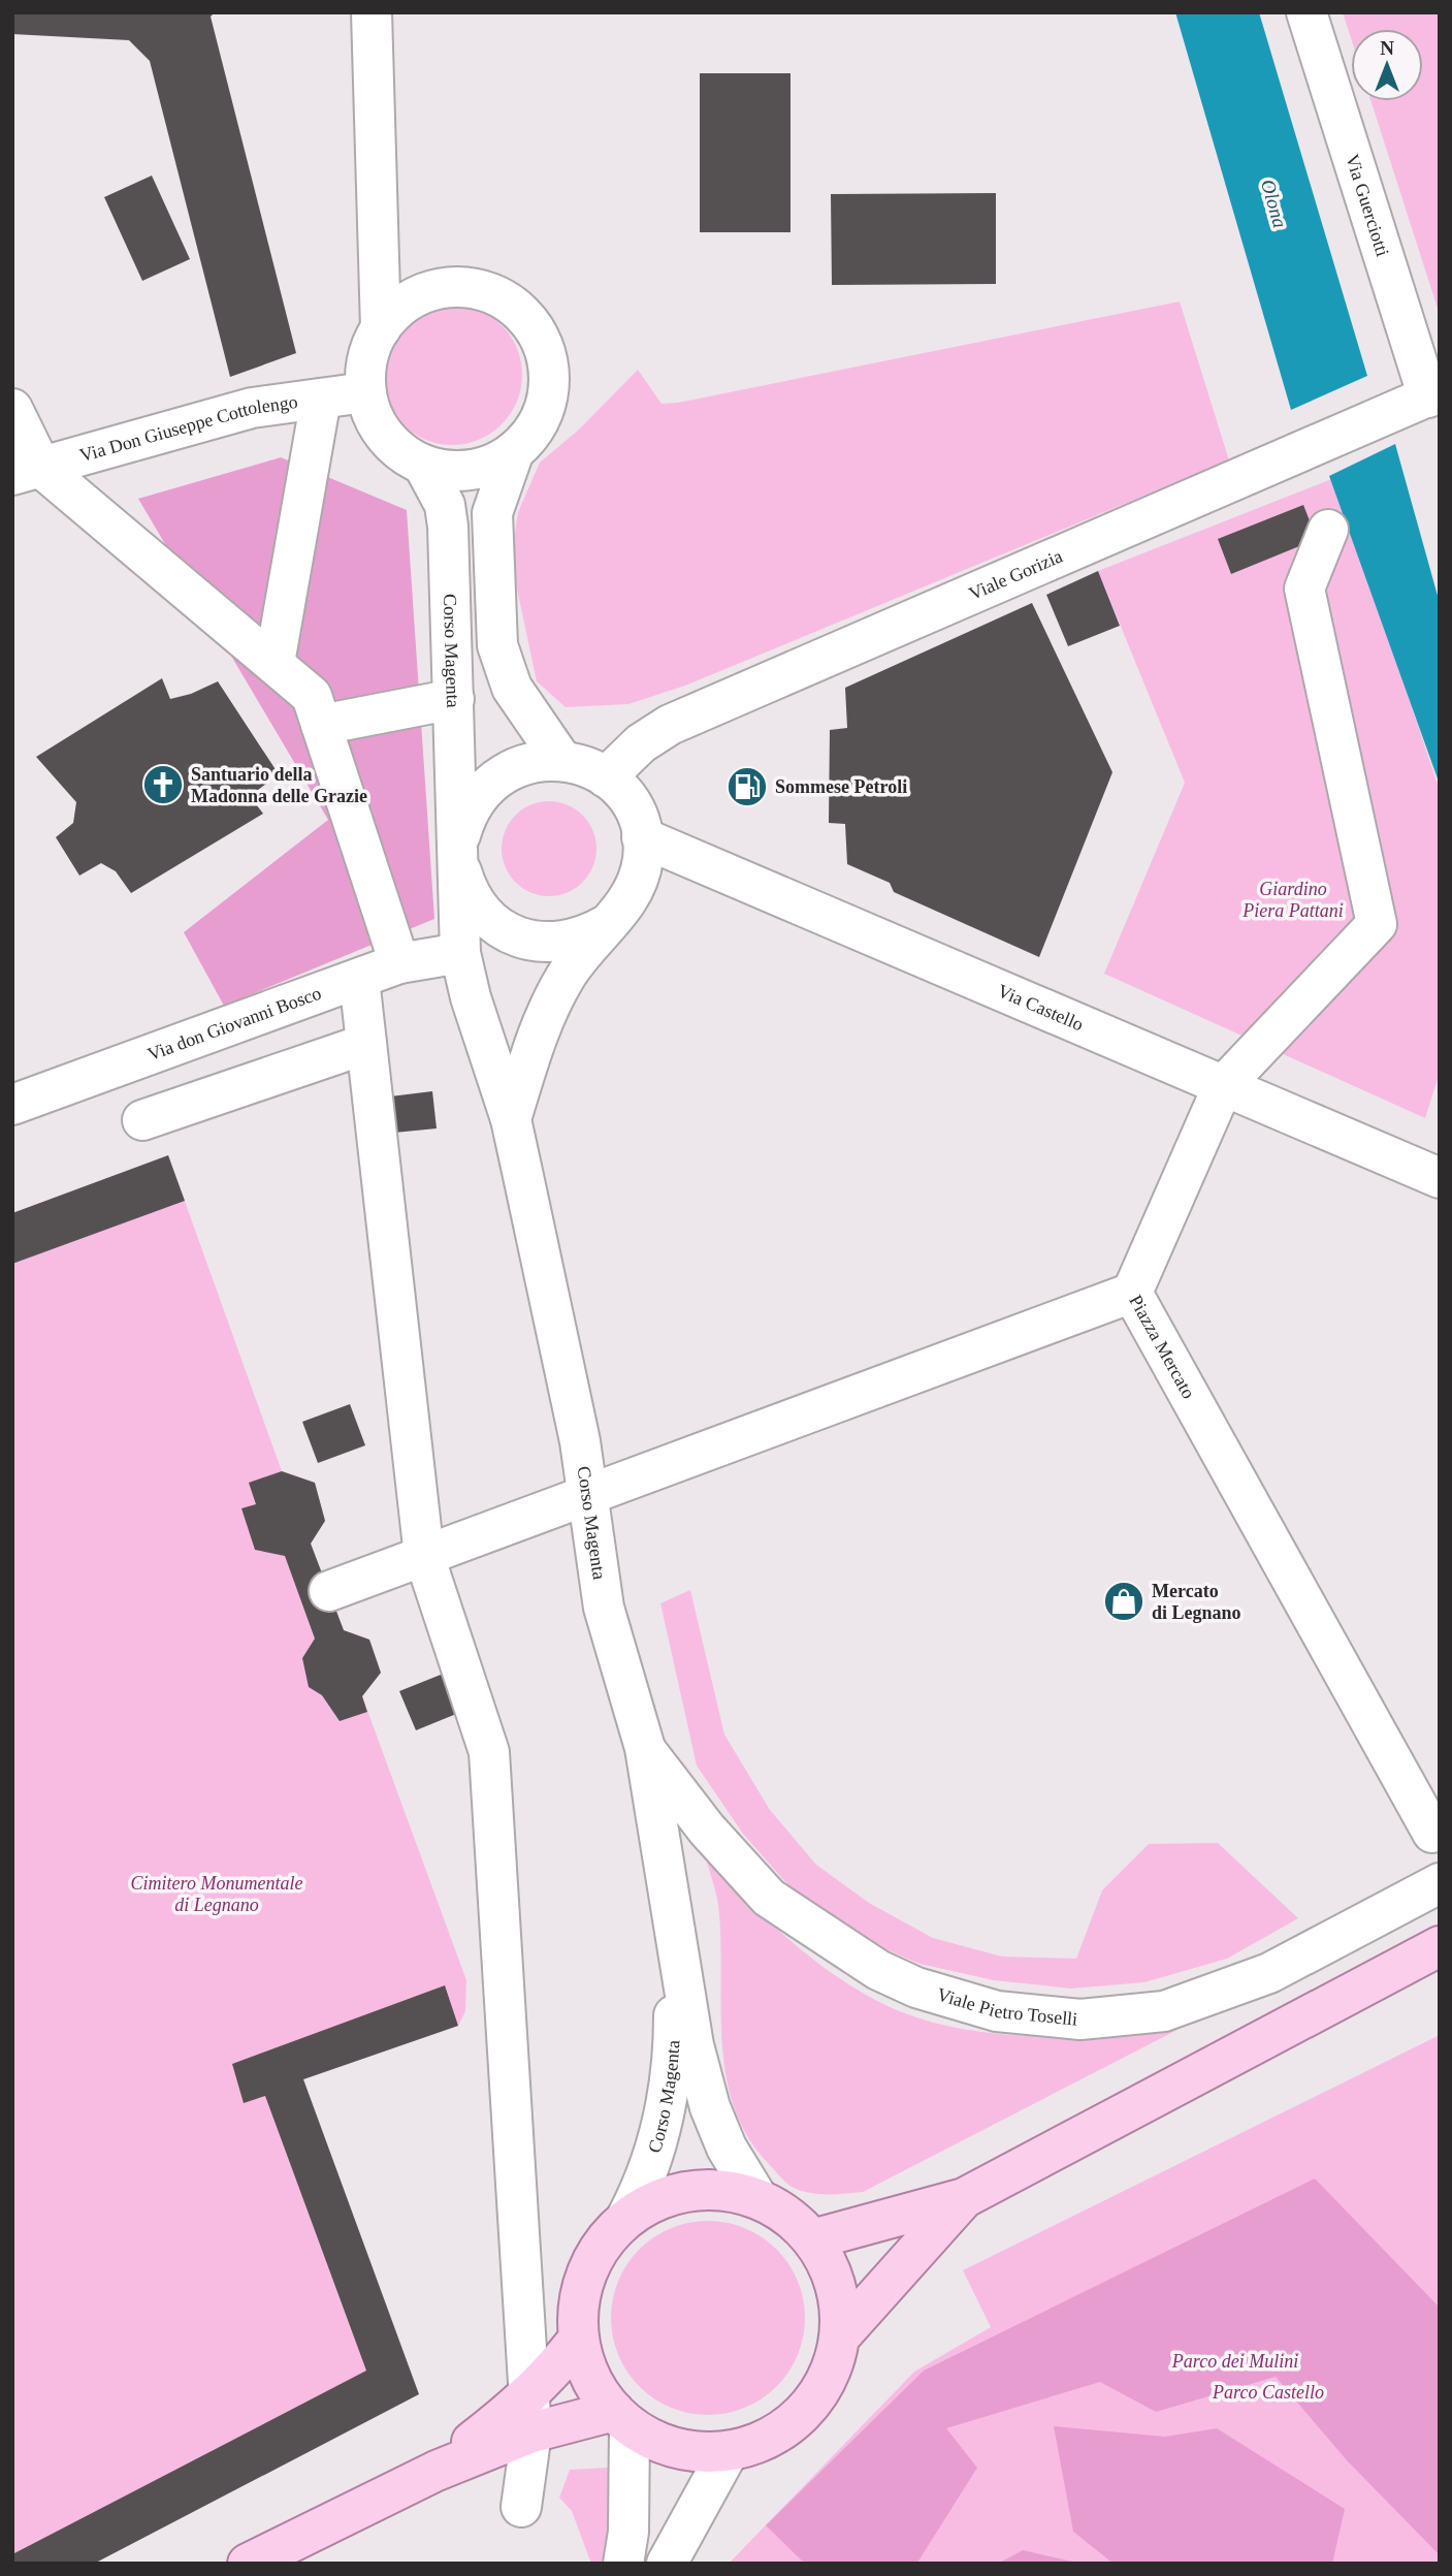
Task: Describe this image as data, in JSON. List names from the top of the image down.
{
  "streets": {
    "street": [
      "Via Guerciotti",
      "Via Don Giuseppe Cottolengo",
      "Viale Gorizia",
      "Corso Magenta",
      "Via Castello",
      "Via don Giovanni Bosco",
      "Piazza Mercato",
      "Viale Pietro Toselli"
    ]
  },
  "crossings": [
    ["Via Guerciotti", "Viale Gorizia"],
    ["Via Don Giuseppe Cottolengo", "Corso Magenta"],
    ["Viale Gorizia", "Corso Magenta"],
    ["Viale Gorizia", "Via Castello"],
    ["Corso Magenta", "Via Castello"],
    ["Corso Magenta", "Via don Giovanni Bosco"],
    ["Corso Magenta", "Piazza Mercato"],
    ["Corso Magenta", "Viale Pietro Toselli"]
  ],
  "water": ["Olona"],
  "parks": [
    "Giardino Piera Pattani",
    "Cimitero Monumentale di Legnano",
    "Parco dei Mulini",
    "Parco Castello"
  ],
  "places": {
    "church": ["Santuario della Madonna delle Grazie"],
    "fuel station": ["Sommese Petroli"],
    "shop": ["Mercato di Legnano"]
  },
  "north": "top"
}
